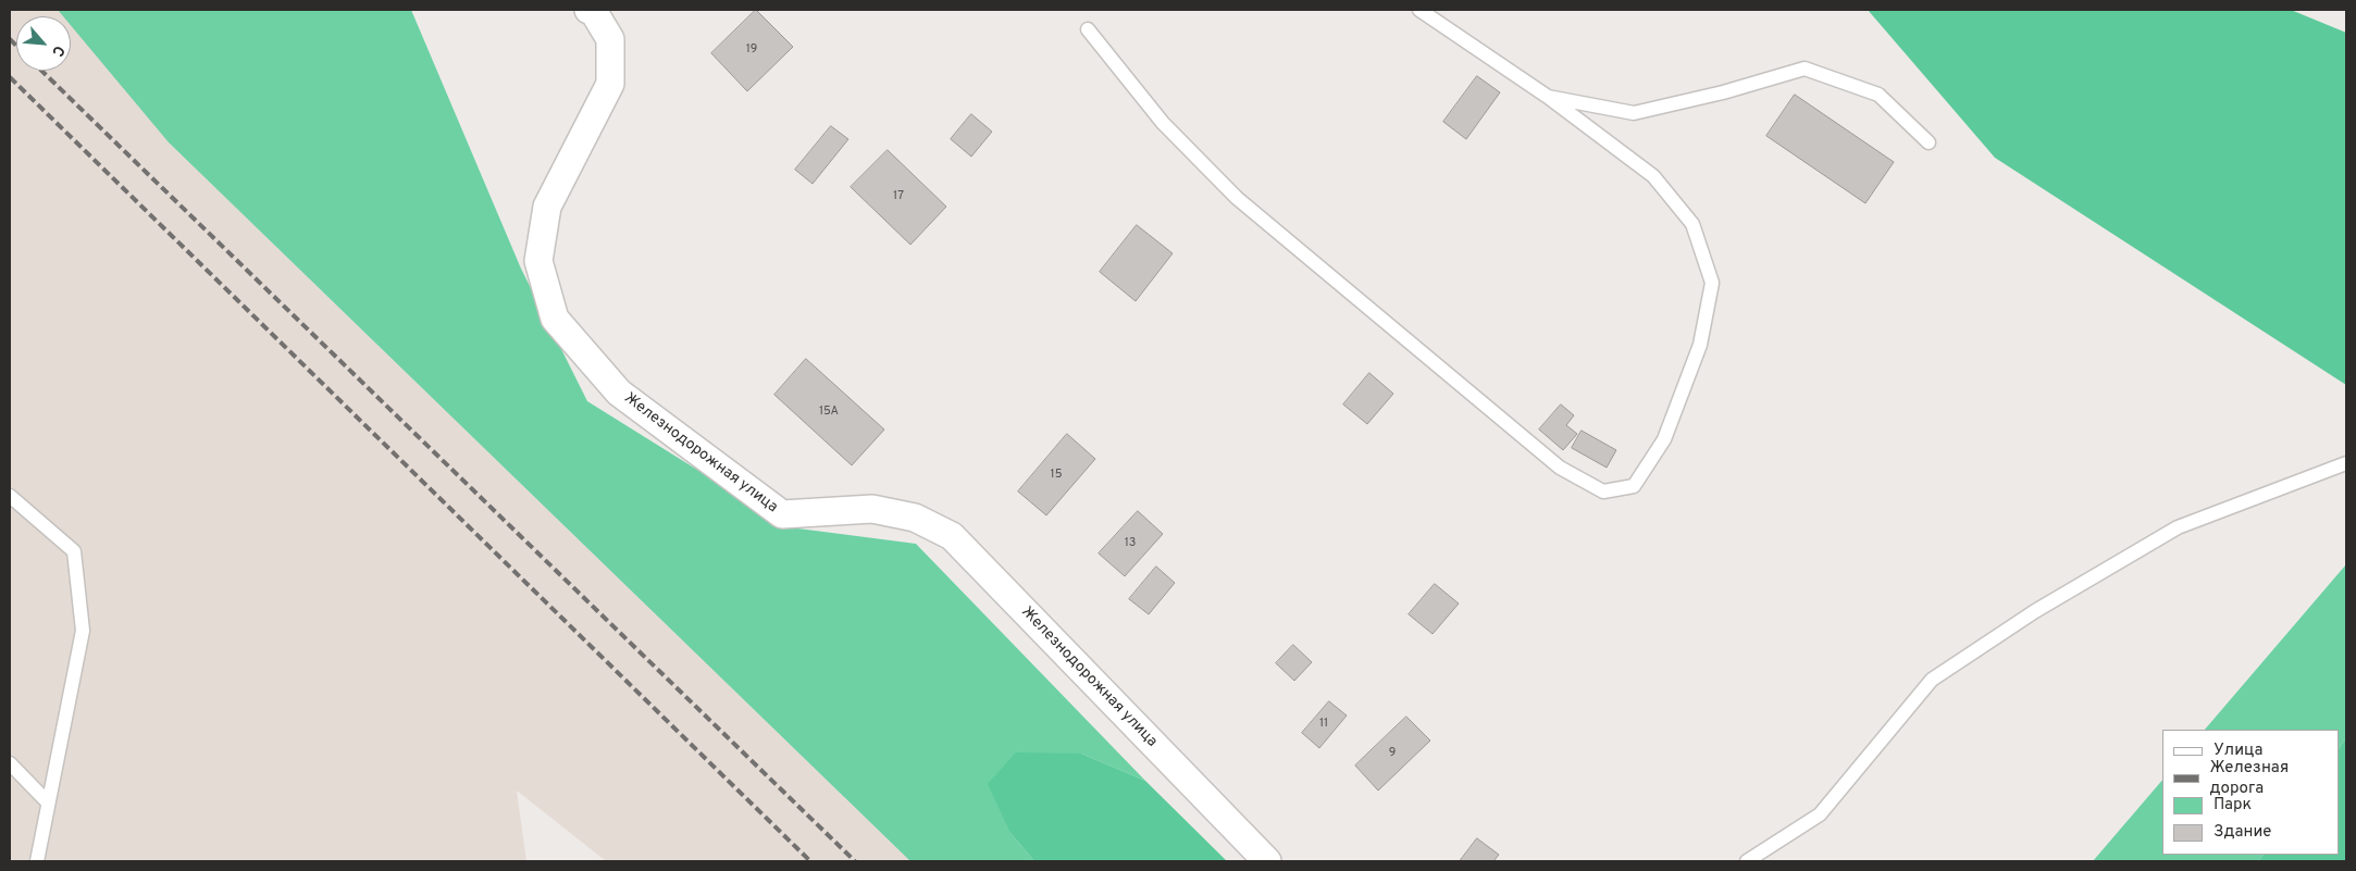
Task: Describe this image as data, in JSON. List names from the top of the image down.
{
  "streets": {
    "street": ["Железнодорожная улица"]
  },
  "house_numbers": [
    "19",
    "17",
    "15А",
    "15",
    "13",
    "11",
    "9"
  ],
  "legend": [
    "Улица",
    "Железная дорога",
    "Парк",
    "Здание"
  ],
  "north": "bottom right"
}
